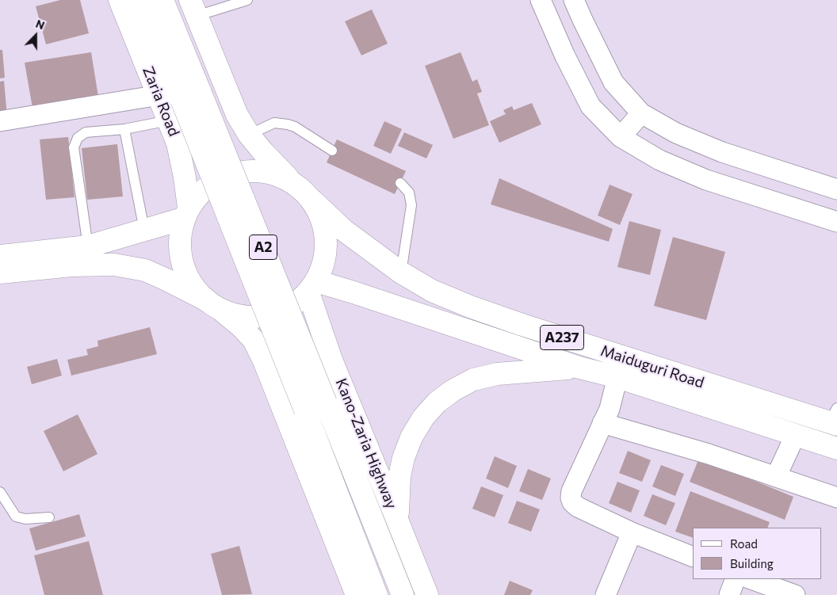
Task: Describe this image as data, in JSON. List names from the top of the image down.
{
  "streets": {
    "main road": [
      "Zaria Road",
      "A2",
      "A237",
      "Maiduguri Road",
      "Kano-Zaria Highway"
    ]
  },
  "crossings": [
    ["Maiduguri Road", "Kano-Zaria Highway"]
  ],
  "legend": ["Road", "Building"],
  "north": "top"
}
